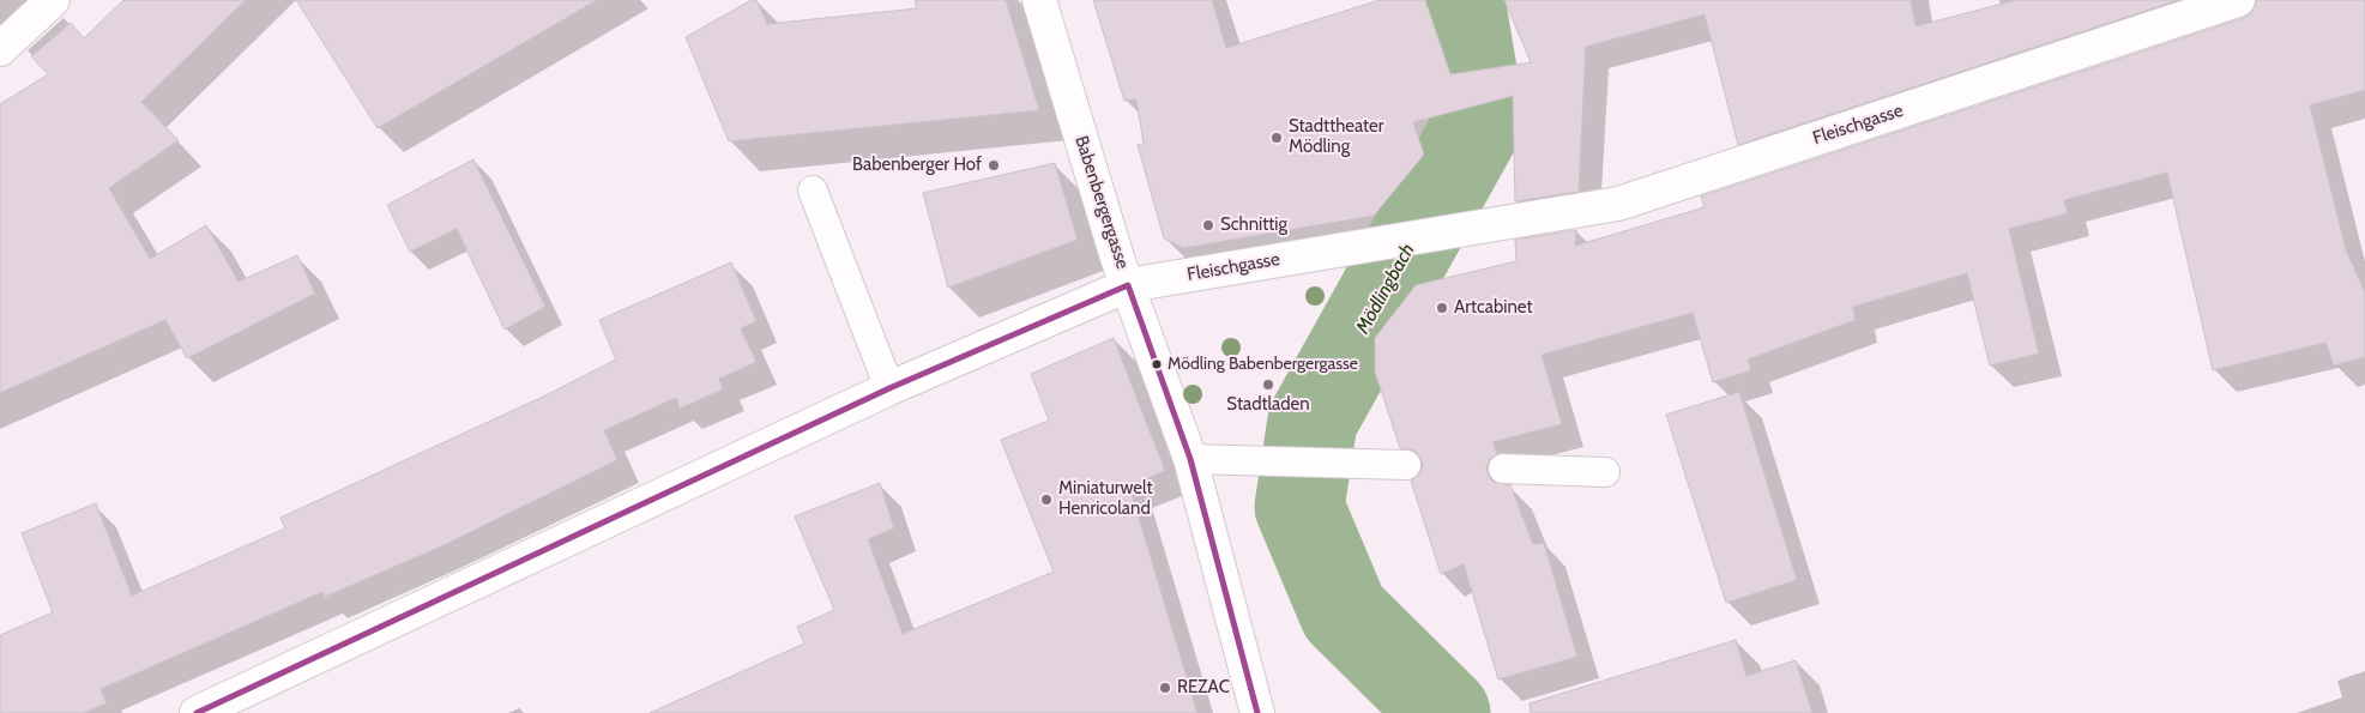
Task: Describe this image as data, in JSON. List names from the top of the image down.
{
  "streets": {
    "street": ["Fleischgasse", "Babenbergergasse"]
  },
  "crossings": [
    ["Fleischgasse", "Babenbergergasse"]
  ],
  "water": ["Mödlingbach"],
  "places": [
    "Stadttheater Mödling",
    "Babenberger Hof",
    "Schnittig",
    "Artcabinet",
    "Mödling Babenbergergasse",
    "Stadtladen",
    "Miniaturwelt Henricoland",
    "REZAC"
  ]
}
